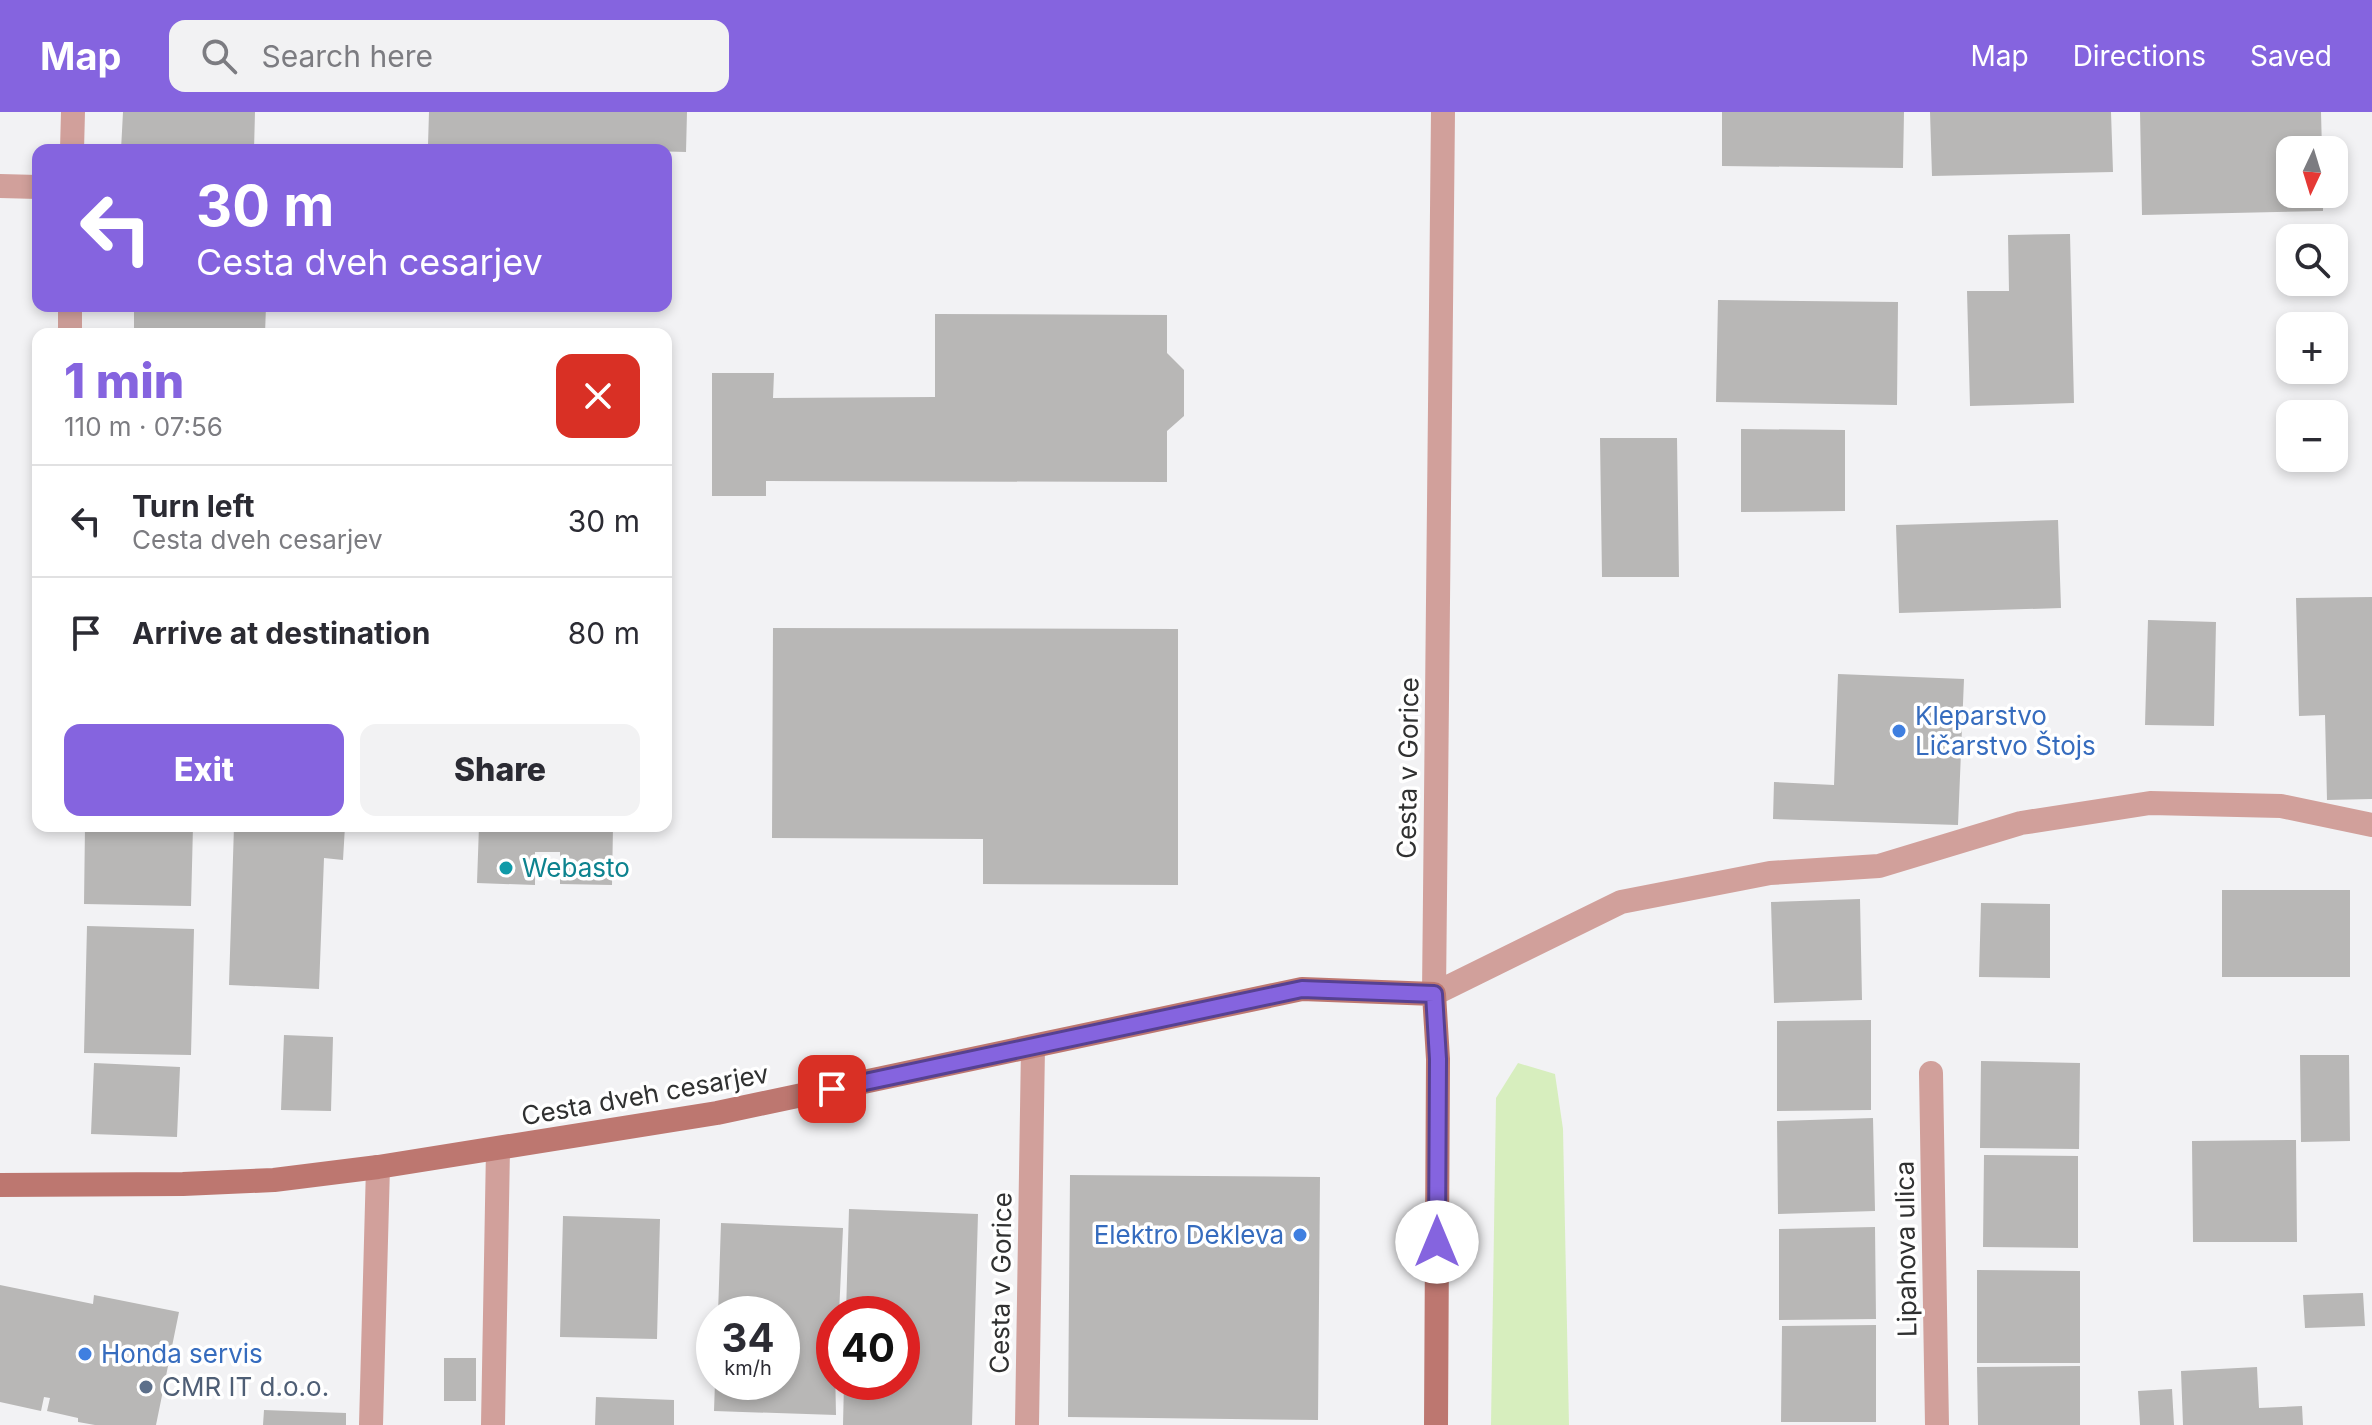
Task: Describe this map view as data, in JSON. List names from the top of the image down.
{
  "streets": {
    "street": ["Cesta v Gorice", "Cesta dveh cesarjev", "Lipahova ulica"]
  },
  "crossings": [
    ["Cesta v Gorice", "Cesta dveh cesarjev"]
  ],
  "places": [
    "Kleparstvo Ličarstvo Štojs",
    "Webasto",
    "Elektro Dekleva",
    "Honda servis",
    "CMR IT d.o.o."
  ],
  "north": "bottom",
  "page": {
    "header": "Map",
    "search": "Search here",
    "nav": ["Map", "Directions", "Saved"],
    "map_buttons": ["+", "−"],
    "turn": ["30 m", "Cesta dveh cesarjev"],
    "heading": ["1 min", "110 m · 07:56"],
    "list": [
      {
        "name": "Turn left",
        "note": "Cesta dveh cesarjev",
        "value": "30 m"
      },
      {
        "name": "Arrive at destination",
        "value": "80 m"
      }
    ],
    "buttons": ["Exit", "Share"],
    "speed": "34 km/h",
    "limit": "40"
  }
}
